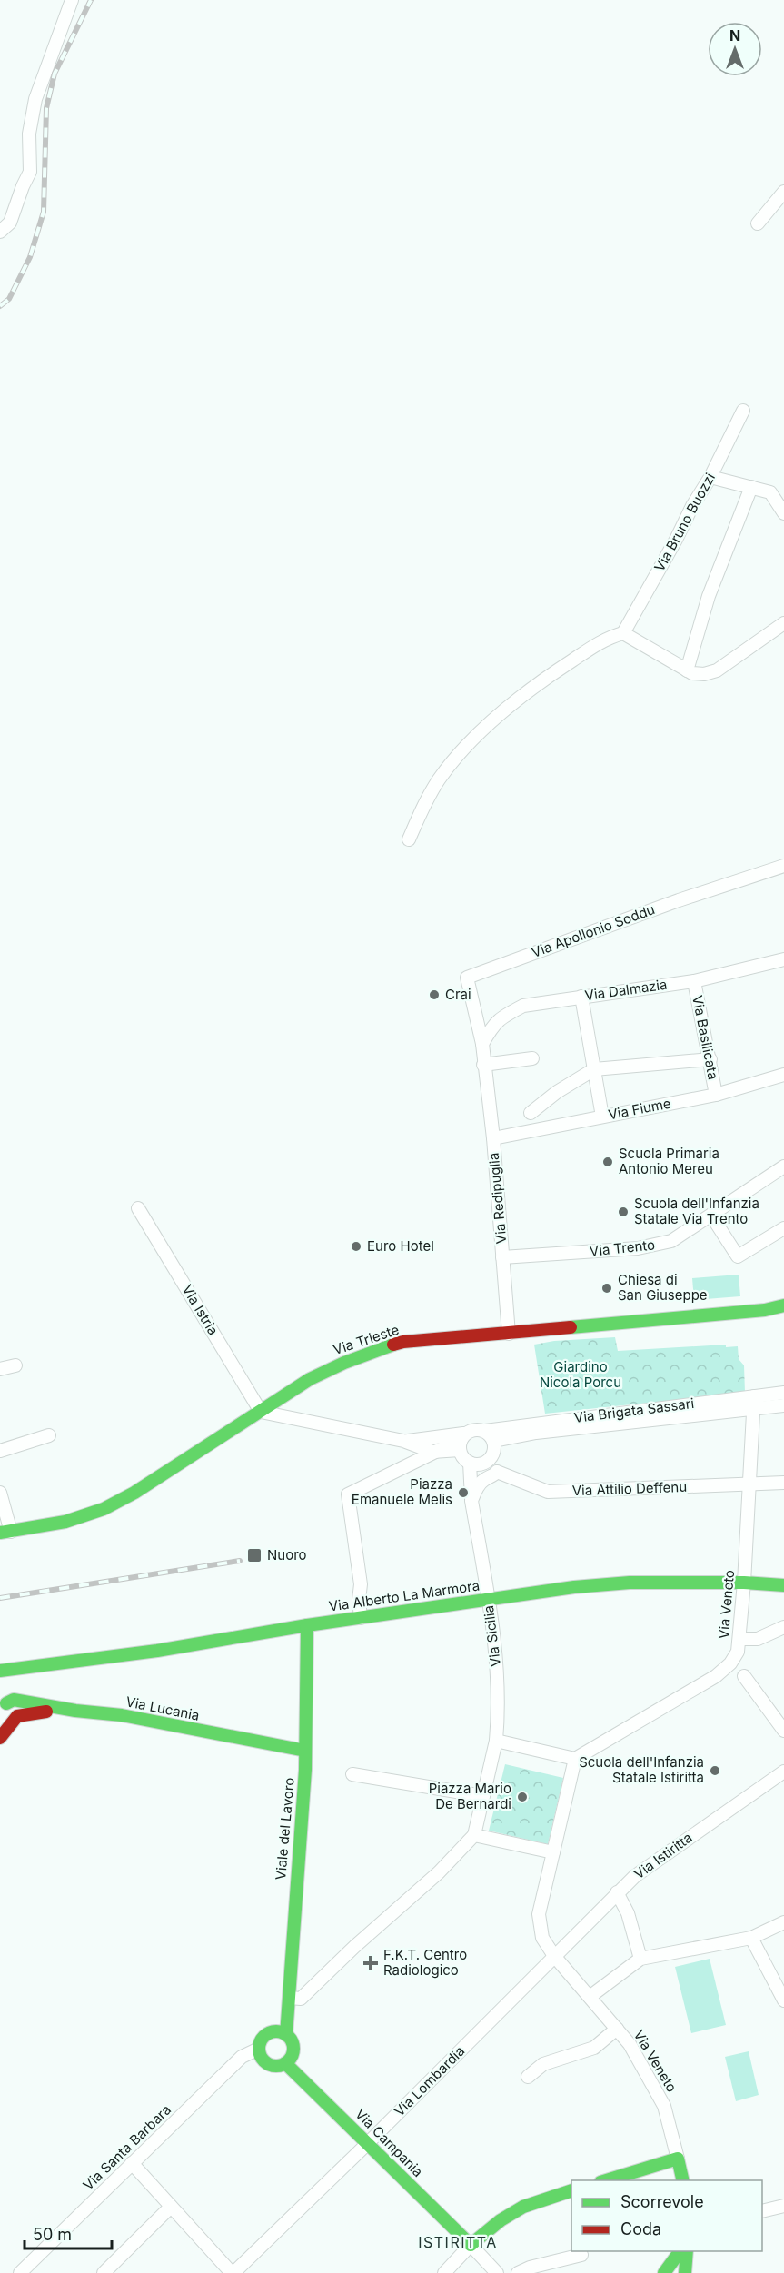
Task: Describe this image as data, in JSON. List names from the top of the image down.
{
  "streets": {
    "street": [
      "Via Bruno Buozzi",
      "Via Apollonio Soddu",
      "Via Dalmazia",
      "Via Basilicata",
      "Via Fiume",
      "Via Redipuglia",
      "Via Trento",
      "Via Istria",
      "Via Trieste",
      "Via Brigata Sassari",
      "Via Attilio Deffenu",
      "Via Alberto La Marmora",
      "Via Veneto",
      "Via Sicilia",
      "Via Lucania",
      "Viale del Lavoro",
      "Via Istiritta",
      "Via Lombardia",
      "Via Campania",
      "Via Santa Barbara"
    ]
  },
  "crossings": [
    ["Via Apollonio Soddu", "Via Dalmazia"],
    ["Via Apollonio Soddu", "Via Redipuglia"],
    ["Via Dalmazia", "Via Basilicata"],
    ["Via Dalmazia", "Via Redipuglia"],
    ["Via Basilicata", "Via Fiume"],
    ["Via Fiume", "Via Redipuglia"],
    ["Via Redipuglia", "Via Trento"],
    ["Via Redipuglia", "Via Trieste"],
    ["Via Istria", "Via Trieste"],
    ["Via Brigata Sassari", "Via Veneto"],
    ["Via Brigata Sassari", "Via Sicilia"],
    ["Via Attilio Deffenu", "Via Veneto"],
    ["Via Alberto La Marmora", "Via Veneto"],
    ["Via Alberto La Marmora", "Via Sicilia"],
    ["Via Alberto La Marmora", "Viale del Lavoro"],
    ["Via Veneto", "Via Istiritta"],
    ["Via Veneto", "Via Lombardia"],
    ["Via Lucania", "Viale del Lavoro"],
    ["Viale del Lavoro", "Via Campania"],
    ["Viale del Lavoro", "Via Santa Barbara"],
    ["Via Istiritta", "Via Lombardia"],
    ["Via Lombardia", "Via Campania"],
    ["Via Campania", "Via Santa Barbara"]
  ],
  "districts": ["ISTIRITTA"],
  "parks": ["Giardino Nicola Porcu"],
  "places": {
    "other": [
      "Crai",
      "Scuola Primaria Antonio Mereu",
      "Scuola dell'Infanzia Statale Via Trento",
      "Euro Hotel",
      "Chiesa di San Giuseppe",
      "Piazza Emanuele Melis",
      "Scuola dell'Infanzia Statale Istiritta",
      "Piazza Mario De Bernardi"
    ],
    "transit": ["Nuoro"],
    "health": ["F.K.T. Centro Radiologico"]
  },
  "legend": ["Scorrevole", "Coda"],
  "scale_bar": "50 m",
  "north": "top"
}
